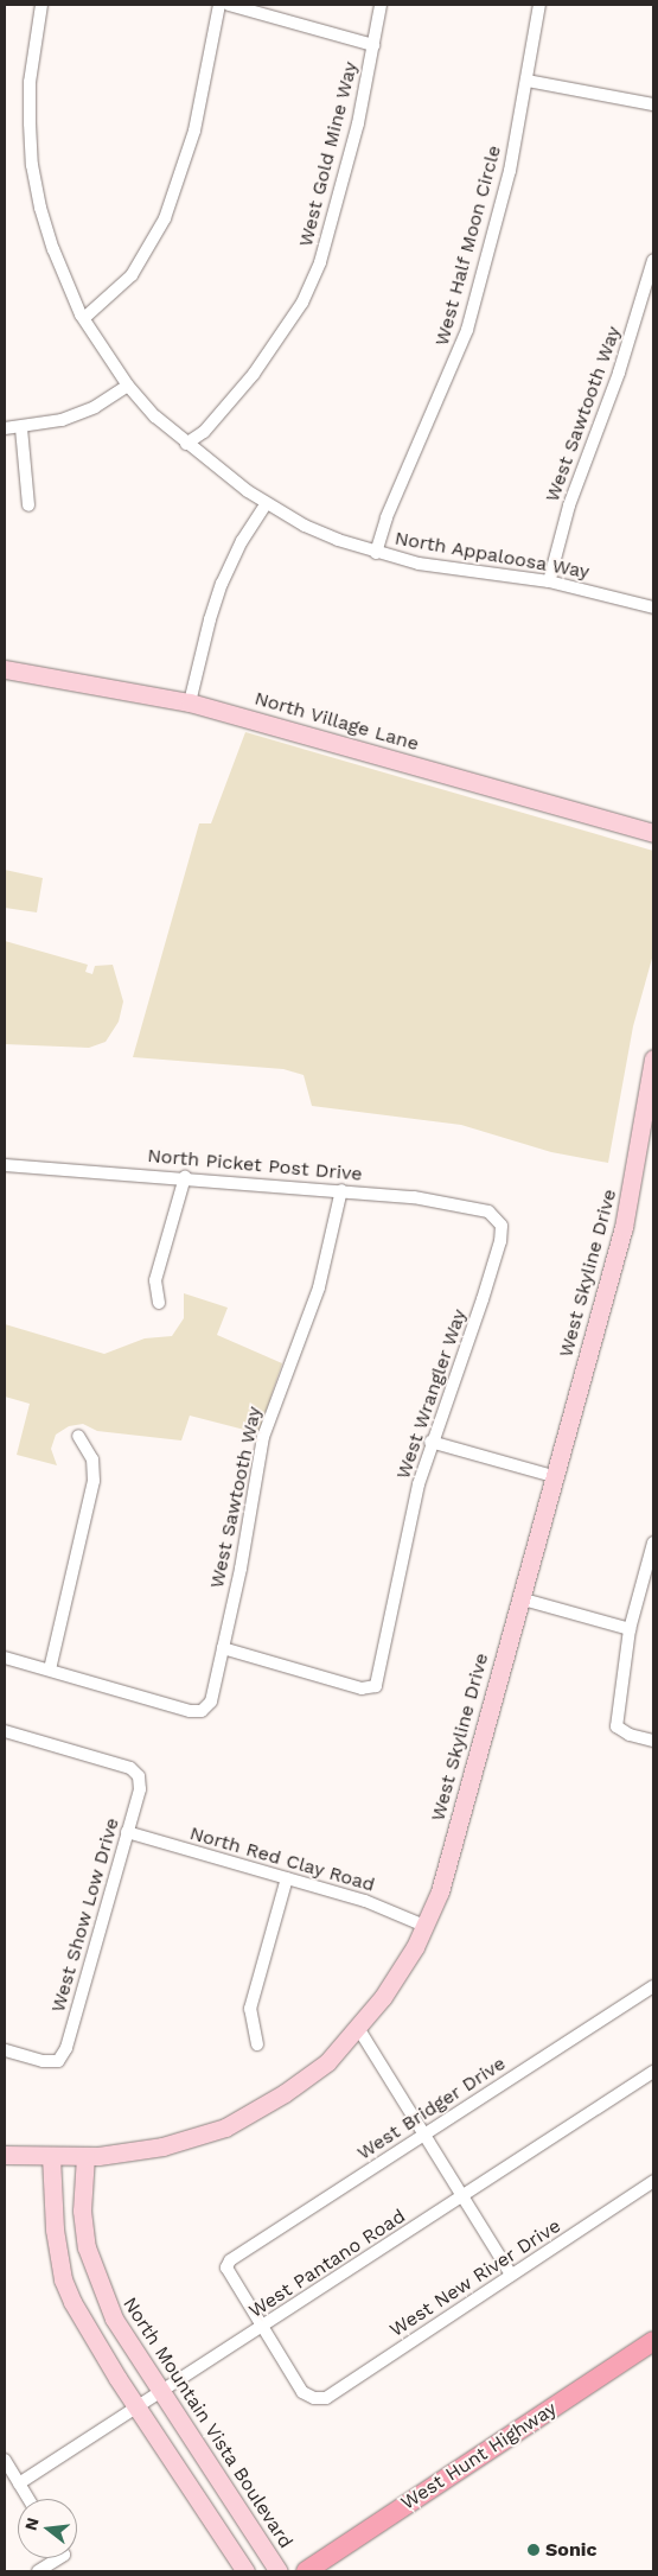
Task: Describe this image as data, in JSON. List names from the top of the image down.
{
  "streets": {
    "main road": ["West Hunt Highway"],
    "street": [
      "West Gold Mine Way",
      "West Half Moon Circle",
      "West Sawtooth Way",
      "North Appaloosa Way",
      "North Village Lane",
      "North Picket Post Drive",
      "West Skyline Drive",
      "West Wrangler Way",
      "North Red Clay Road",
      "West Show Low Drive",
      "West Bridger Drive",
      "West Pantano Road",
      "West New River Drive",
      "North Mountain Vista Boulevard"
    ]
  },
  "crossings": [
    ["West Gold Mine Way", "North Appaloosa Way"],
    ["West Half Moon Circle", "North Appaloosa Way"],
    ["West Sawtooth Way", "North Appaloosa Way"],
    ["West Sawtooth Way", "North Picket Post Drive"],
    ["West Sawtooth Way", "West Wrangler Way"],
    ["North Picket Post Drive", "West Wrangler Way"],
    ["West Skyline Drive", "North Red Clay Road"],
    ["West Skyline Drive", "North Mountain Vista Boulevard"],
    ["North Red Clay Road", "West Show Low Drive"],
    ["West Bridger Drive", "West Pantano Road"],
    ["West Bridger Drive", "West New River Drive"],
    ["West Pantano Road", "West New River Drive"],
    ["West Pantano Road", "North Mountain Vista Boulevard"]
  ],
  "places": ["Sonic"],
  "north": "left"
}
